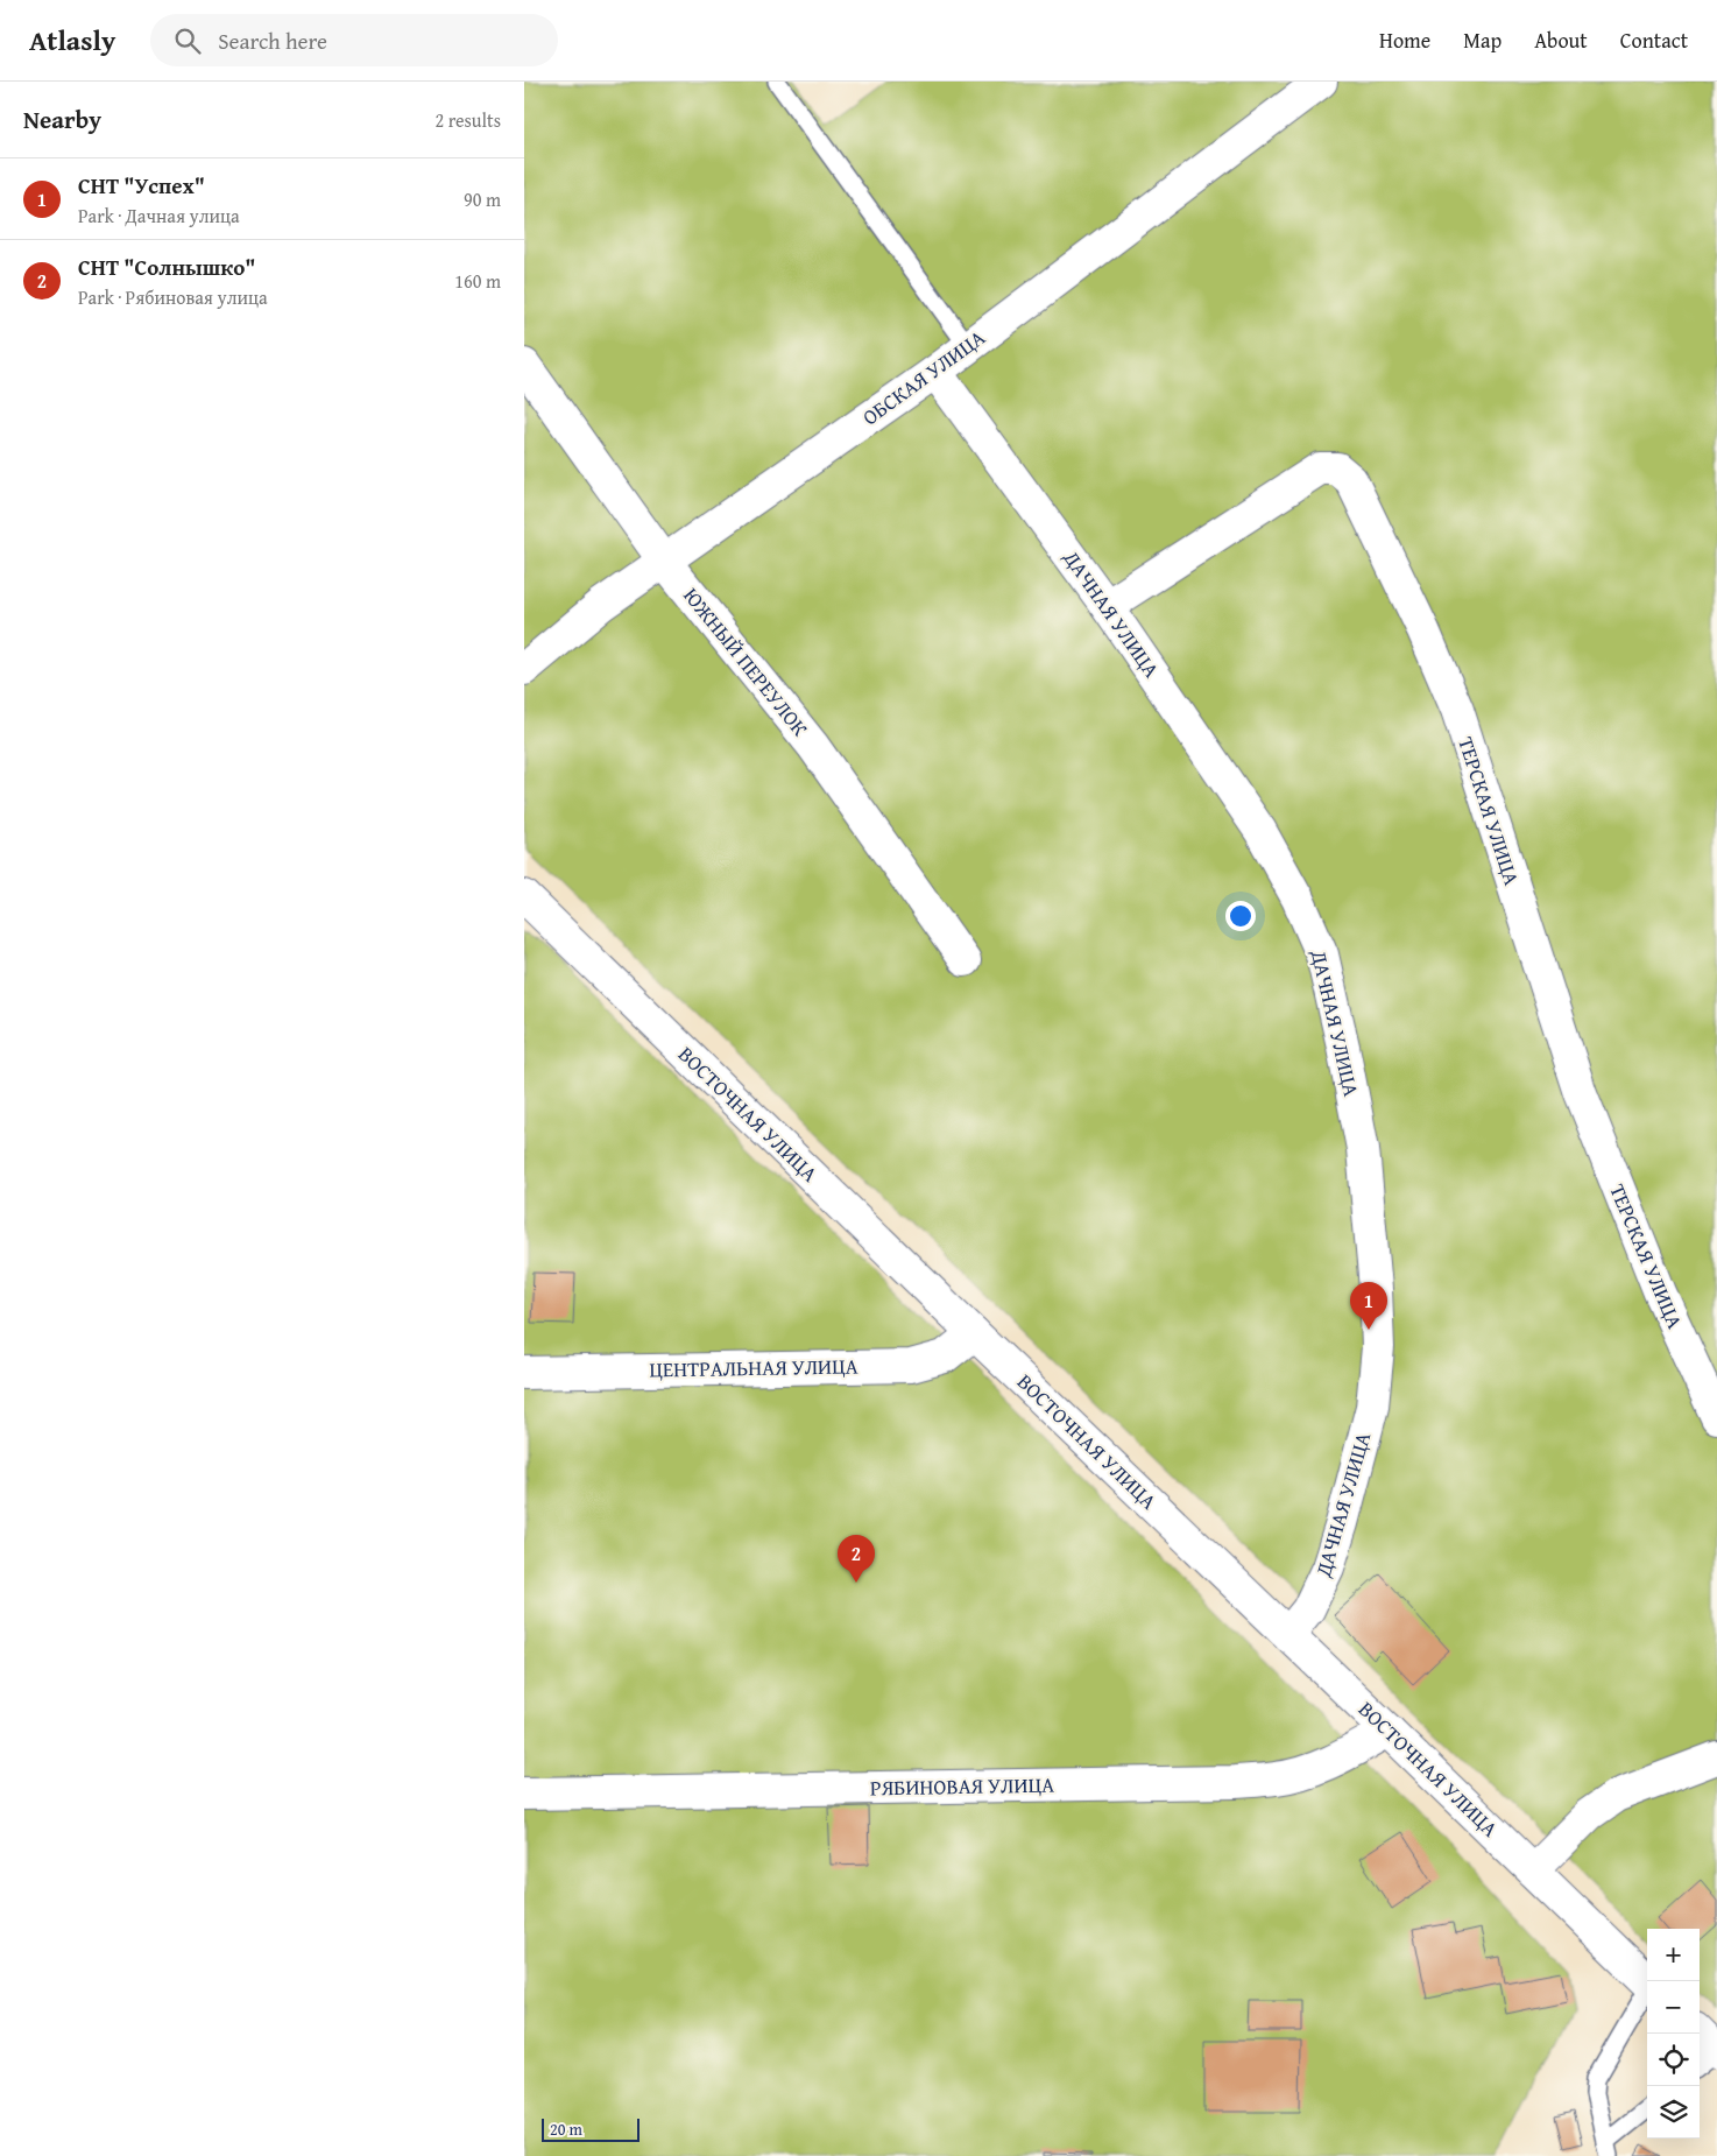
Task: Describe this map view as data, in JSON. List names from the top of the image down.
{
  "streets": {
    "street": [
      "ОБСКАЯ УЛИЦА",
      "ДАЧНАЯ УЛИЦА",
      "ЮЖНЫЙ ПЕРЕУЛОК",
      "ТЕРСКАЯ УЛИЦА",
      "ВОСТОЧНАЯ УЛИЦА",
      "ЦЕНТРАЛЬНАЯ УЛИЦА",
      "РЯБИНОВАЯ УЛИЦА"
    ]
  },
  "crossings": [
    ["ОБСКАЯ УЛИЦА", "ДАЧНАЯ УЛИЦА"],
    ["ОБСКАЯ УЛИЦА", "ЮЖНЫЙ ПЕРЕУЛОК"],
    ["ДАЧНАЯ УЛИЦА", "ТЕРСКАЯ УЛИЦА"],
    ["ДАЧНАЯ УЛИЦА", "ВОСТОЧНАЯ УЛИЦА"],
    ["ВОСТОЧНАЯ УЛИЦА", "ЦЕНТРАЛЬНАЯ УЛИЦА"],
    ["ВОСТОЧНАЯ УЛИЦА", "РЯБИНОВАЯ УЛИЦА"]
  ],
  "scale_bar": "20 m",
  "page": {
    "header": "Atlasly",
    "search": "Search here",
    "nav": [
      "Home",
      "Map",
      "About",
      "Contact"
    ],
    "heading": ["Nearby", "2 results"],
    "list": [
      {
        "mark": "1",
        "name": "СНТ \"Успех\"",
        "note": "Park · Дачная улица",
        "value": "90 m"
      },
      {
        "mark": "2",
        "name": "СНТ \"Солнышко\"",
        "note": "Park · Рябиновая улица",
        "value": "160 m"
      }
    ],
    "pins": ["1", "2"],
    "map_buttons": ["+", "−"],
    "scale": "20 m"
  }
}
